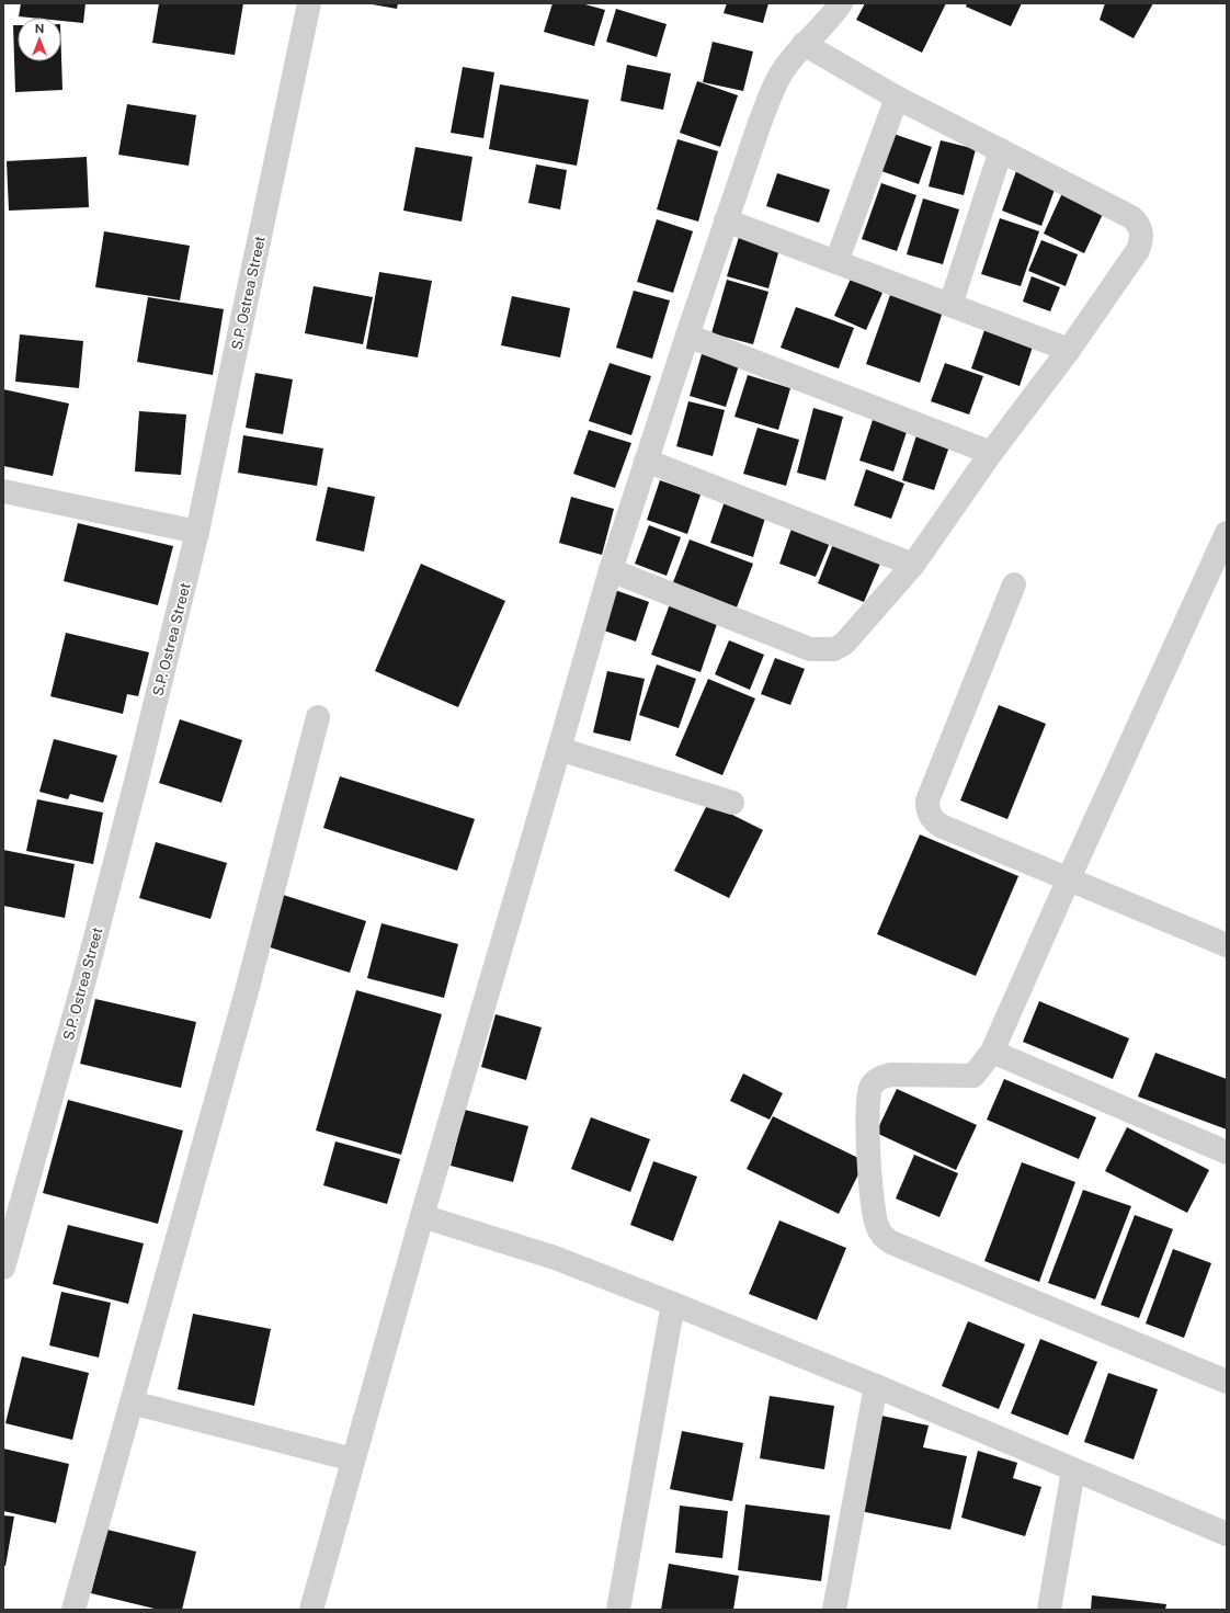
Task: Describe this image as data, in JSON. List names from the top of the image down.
{
  "streets": {
    "street": ["S.P. Ostrea Street"]
  },
  "north": "top"
}
